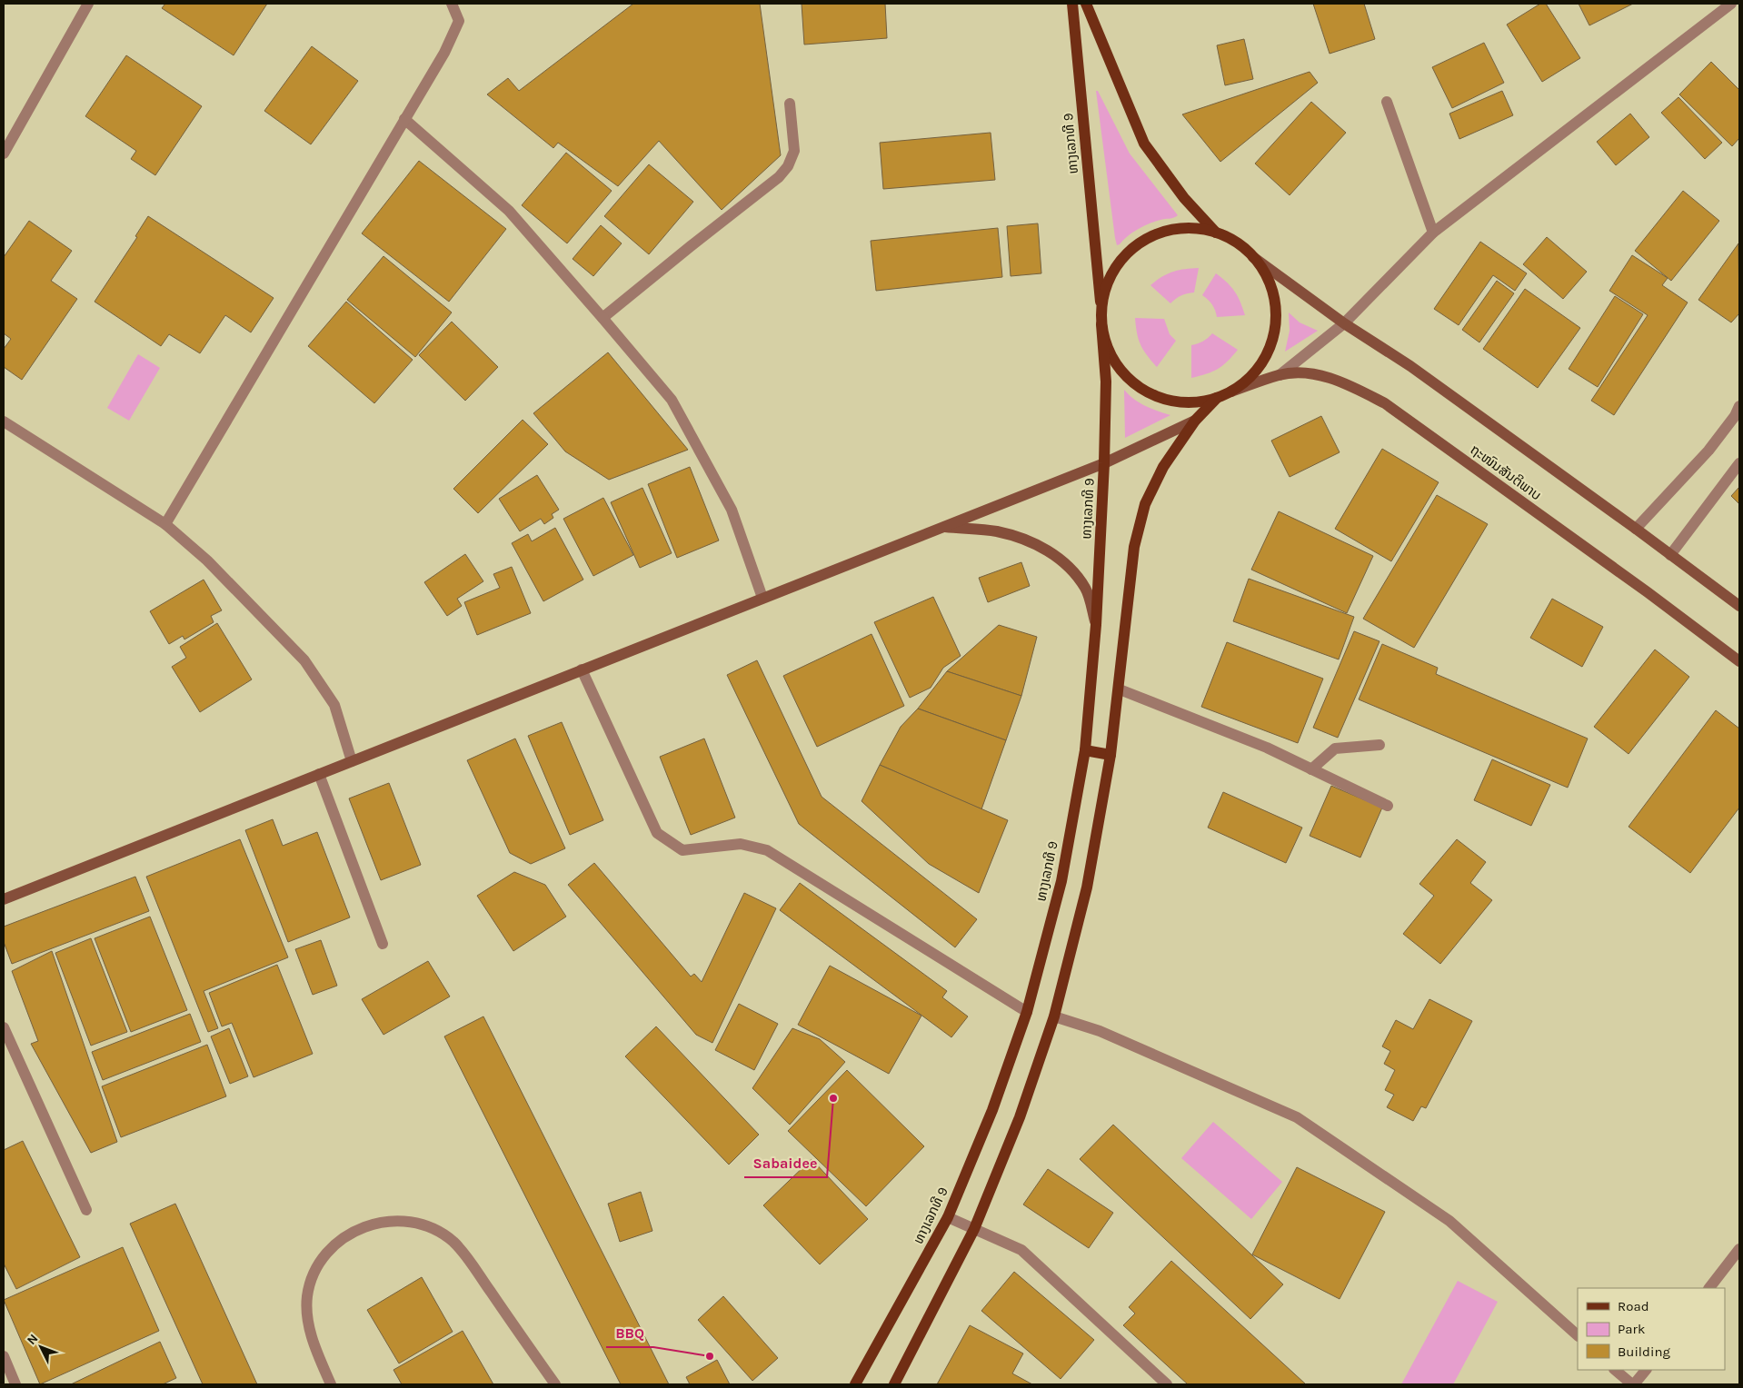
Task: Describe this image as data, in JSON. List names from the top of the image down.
{
  "streets": {
    "main road": ["ທາງເລກທີ 9"],
    "street": ["ຖະໜົນສັນຕິພາບ"]
  },
  "crossings": [
    ["ທາງເລກທີ 9", "ຖະໜົນສັນຕິພາບ"]
  ],
  "places": ["Sabaidee", "BBQ"],
  "legend": ["Road", "Park", "Building"],
  "north": "top left"
}
